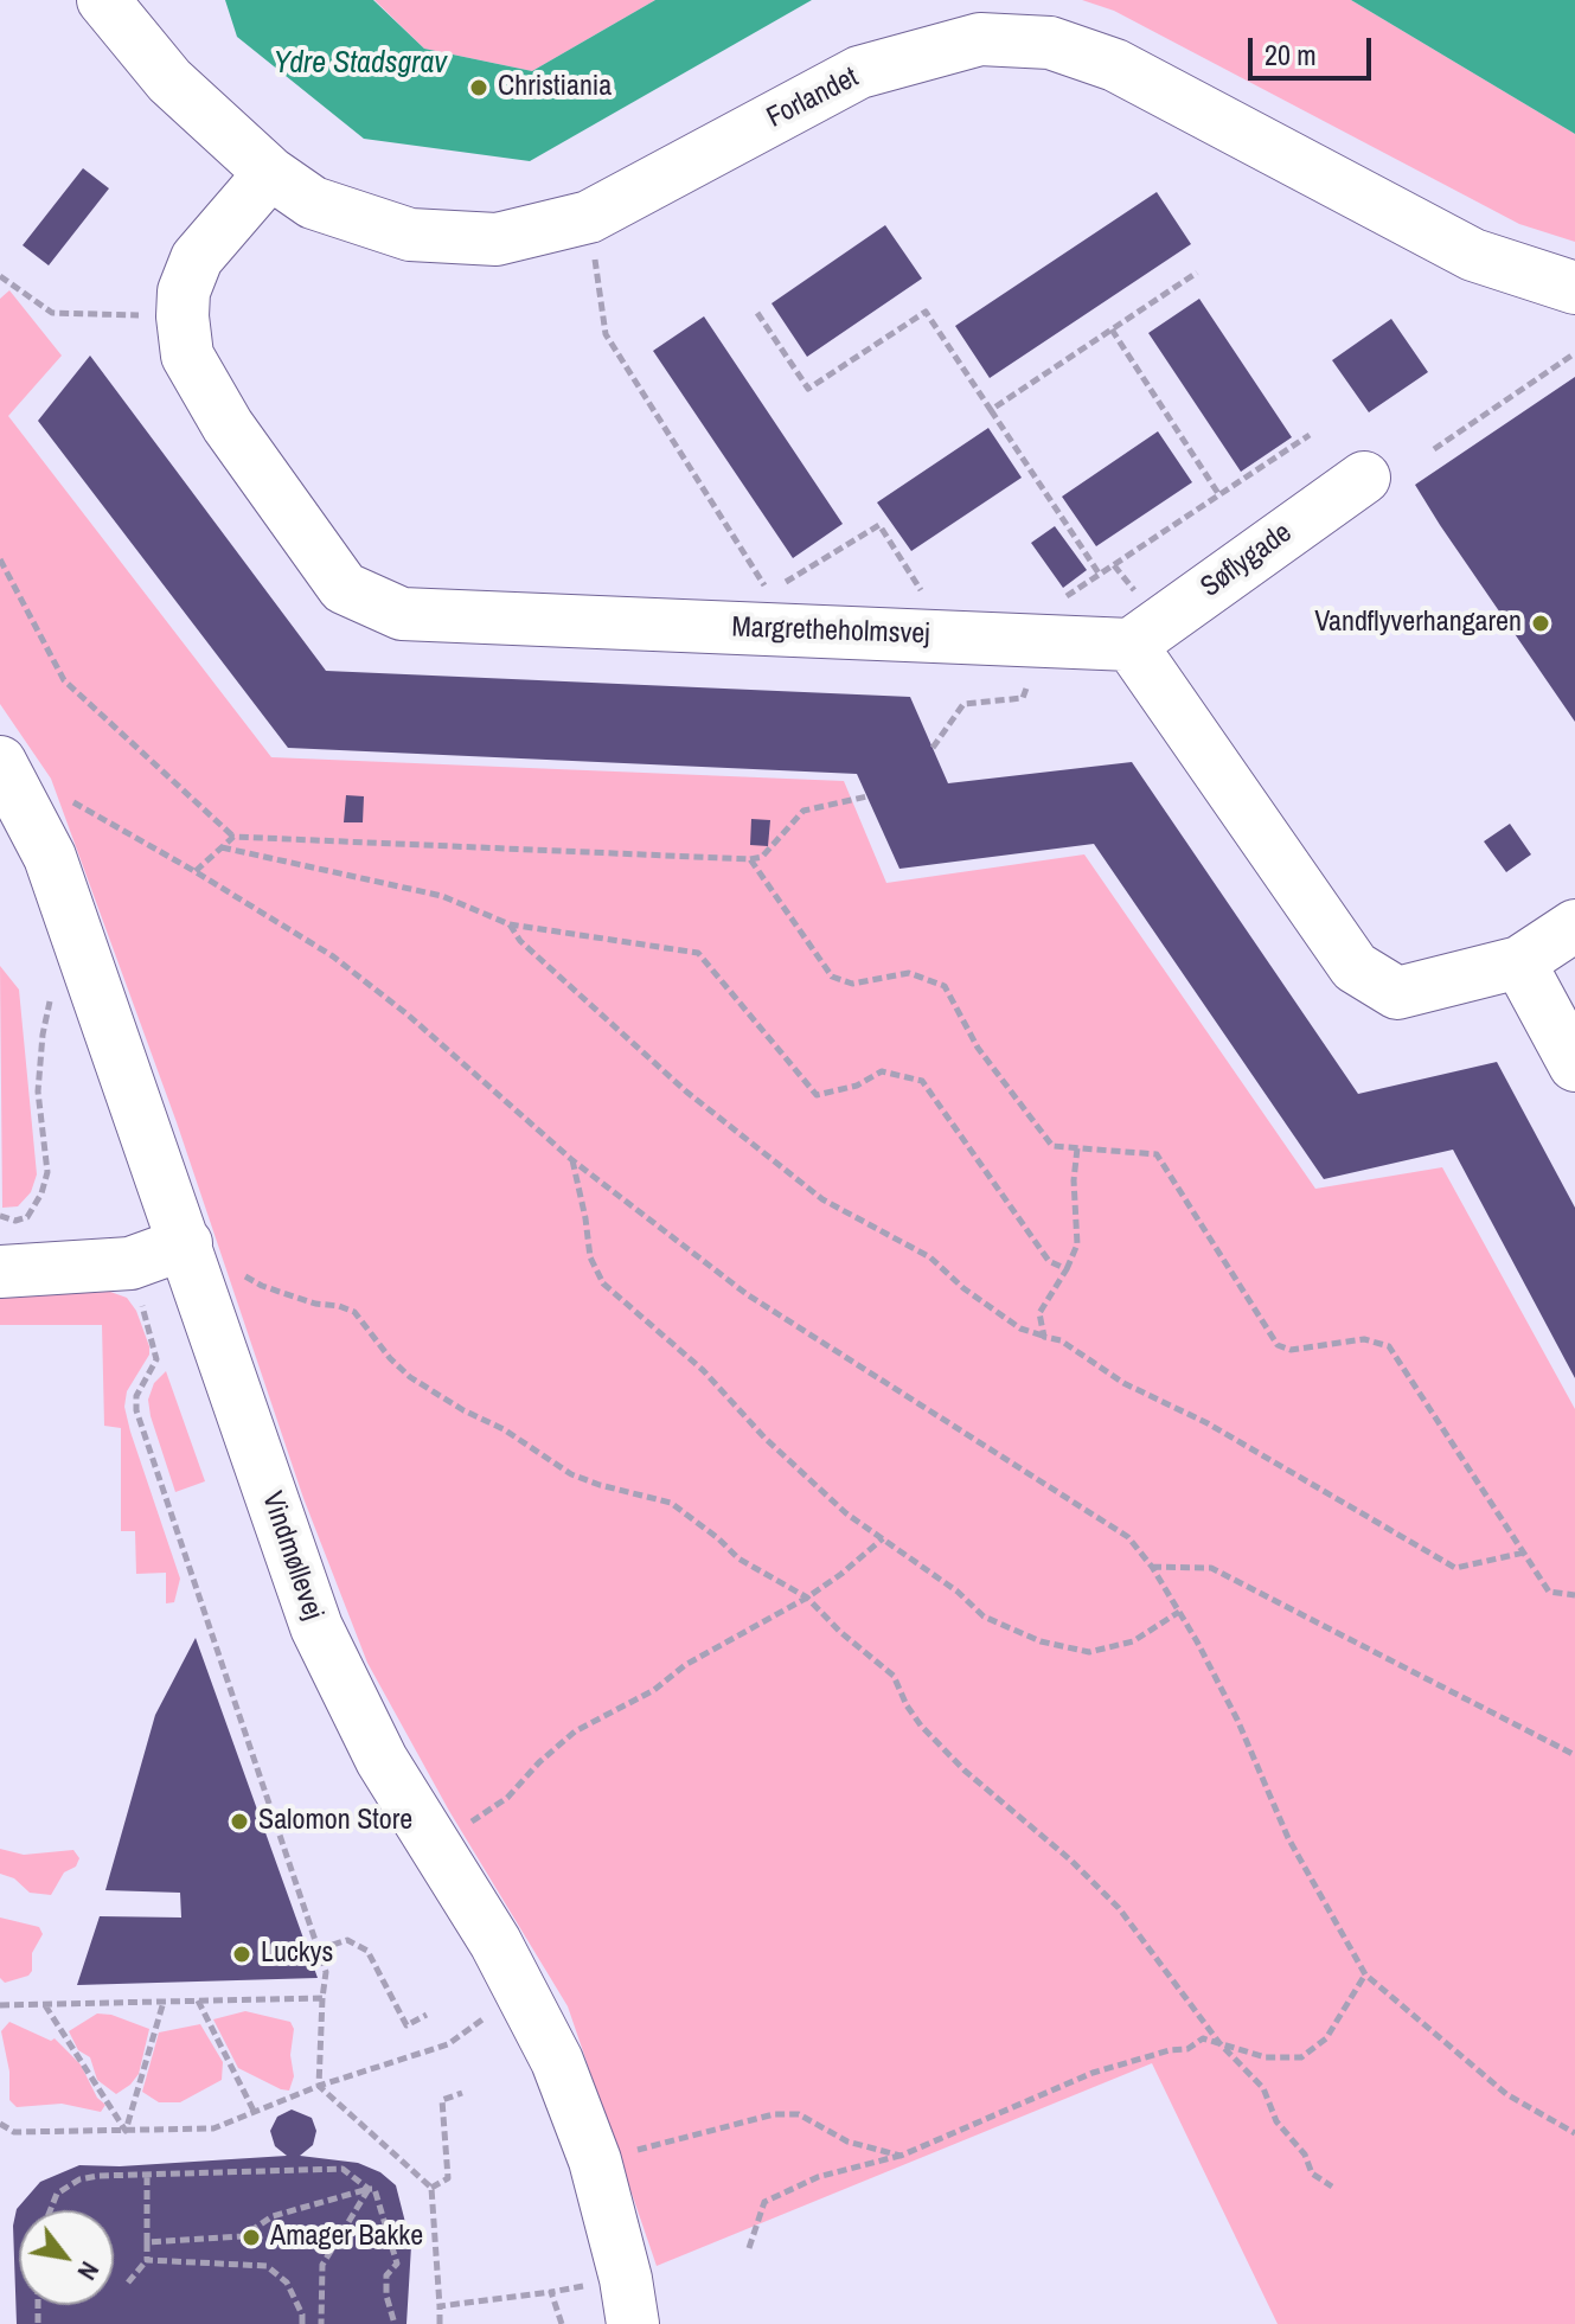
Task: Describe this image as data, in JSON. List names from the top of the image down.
{
  "streets": {
    "street": [
      "Forlandet",
      "Søflygade",
      "Margretheholmsvej",
      "Vindmøllevej"
    ]
  },
  "crossings": [
    ["Forlandet", "Margretheholmsvej"],
    ["Søflygade", "Margretheholmsvej"]
  ],
  "water": ["Ydre Stadsgrav"],
  "places": [
    "Christiania",
    "Vandflyverhangaren",
    "Salomon Store",
    "Luckys",
    "Amager Bakke"
  ],
  "scale_bar": "20 m",
  "north": "bottom right"
}
